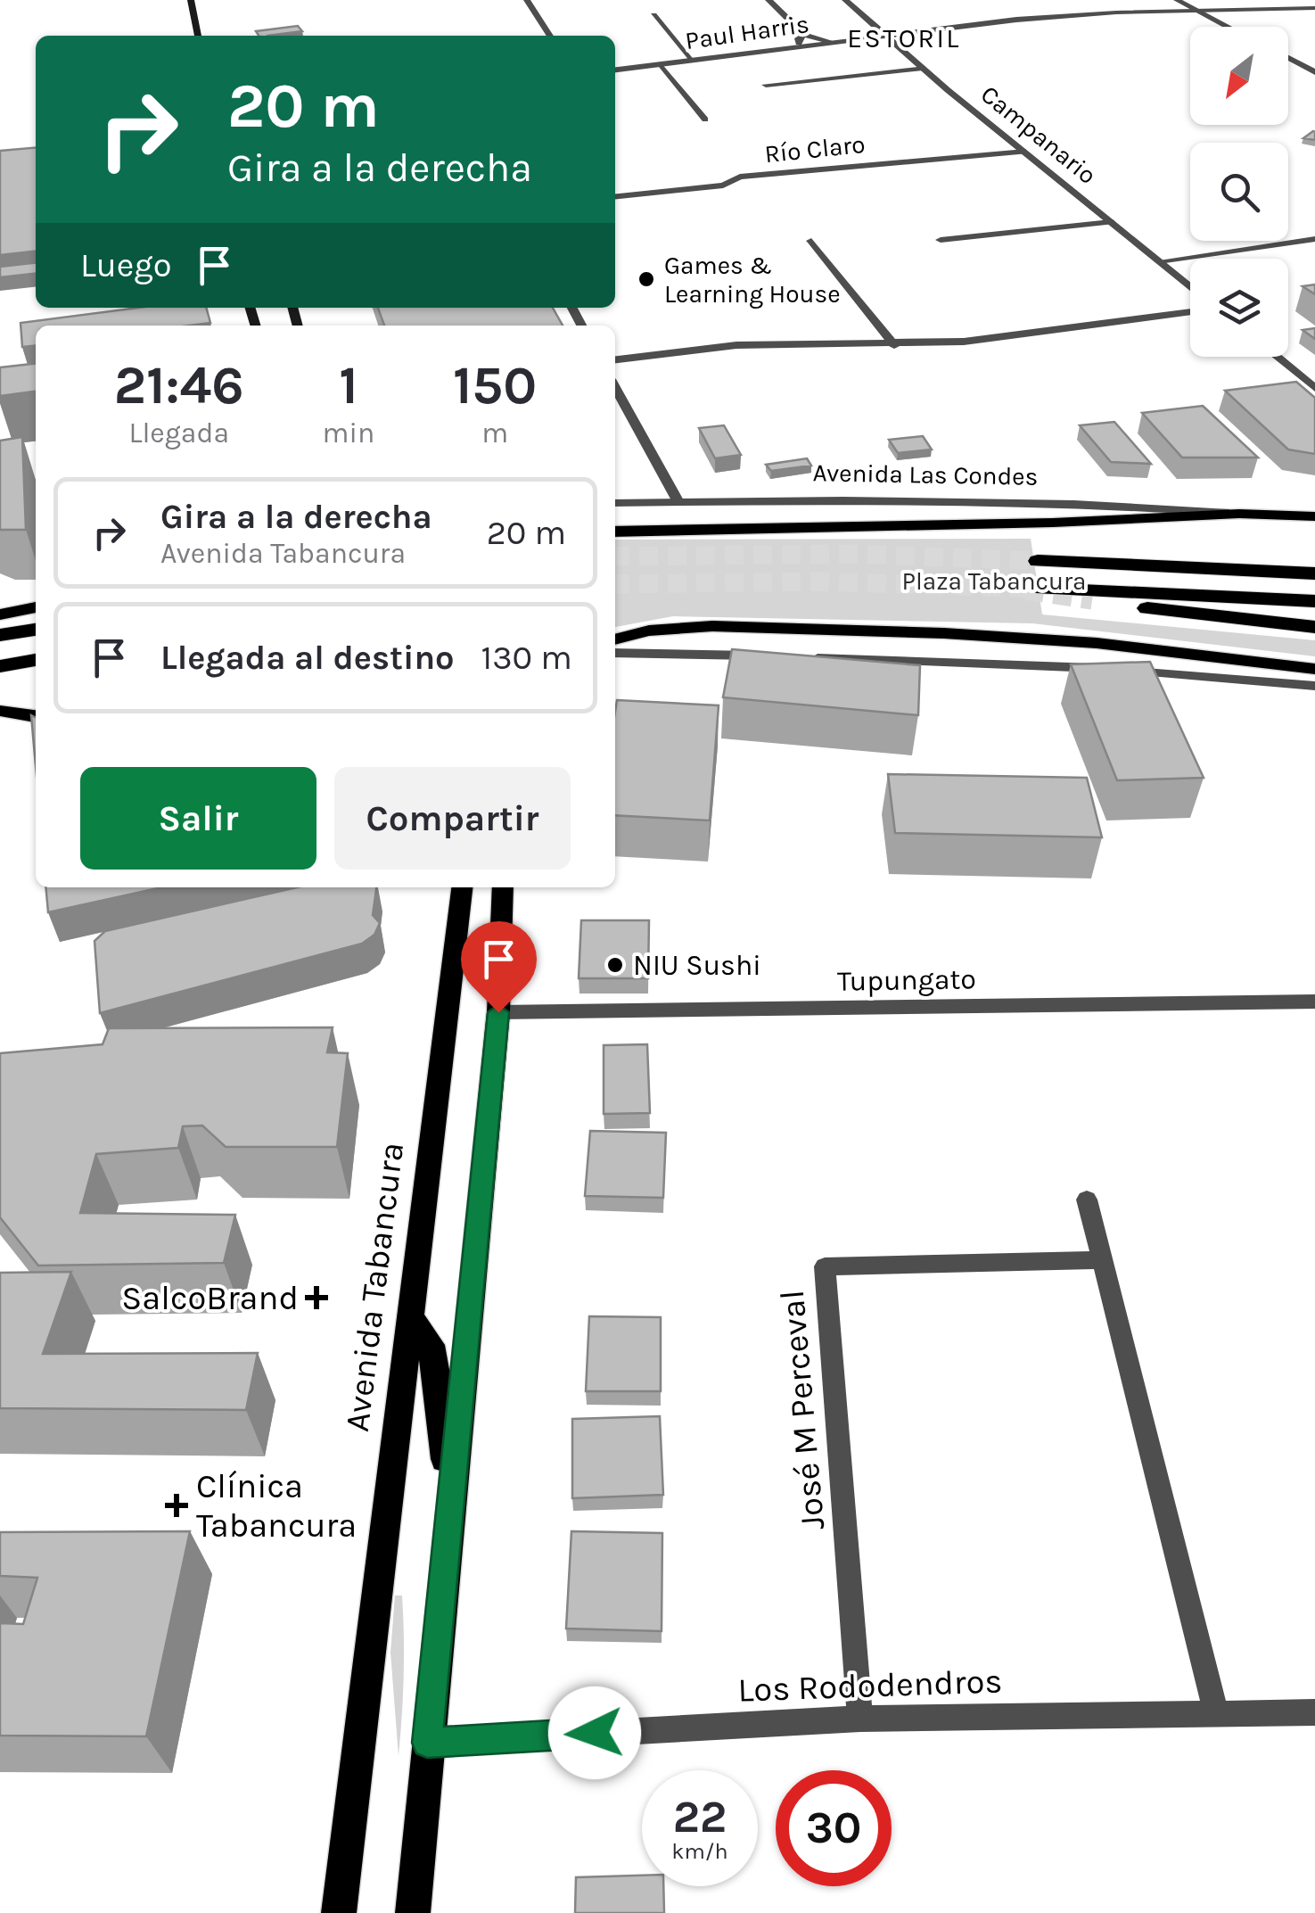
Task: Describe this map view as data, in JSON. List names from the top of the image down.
{
  "streets": {
    "main road": ["Avenida Las Condes", "Avenida Tabancura"],
    "street": [
      "Paul Harris",
      "Campanario",
      "Río Claro",
      "Tupungato",
      "José M Perceval",
      "Los Rododendros"
    ]
  },
  "crossings": [
    ["Paul Harris", "Campanario"],
    ["Campanario", "Río Claro"],
    ["José M Perceval", "Los Rododendros"]
  ],
  "districts": ["ESTORIL"],
  "parks": ["Plaza Tabancura"],
  "places": {
    "other": ["Games & Learning House", "NIU Sushi"],
    "health": ["SalcoBrand", "Clínica Tabancura"]
  },
  "north": "bottom left",
  "page": {
    "turn": ["20 m", "Gira a la derecha"],
    "then": "Luego",
    "eta": [
      "21:46",
      "Llegada",
      "1",
      "min",
      "150",
      "m"
    ],
    "list": [
      {
        "name": "Gira a la derecha",
        "note": "Avenida Tabancura",
        "value": "20 m"
      },
      {
        "name": "Llegada al destino",
        "value": "130 m"
      }
    ],
    "buttons": ["Salir", "Compartir"],
    "speed": "22 km/h",
    "limit": "30"
  }
}
